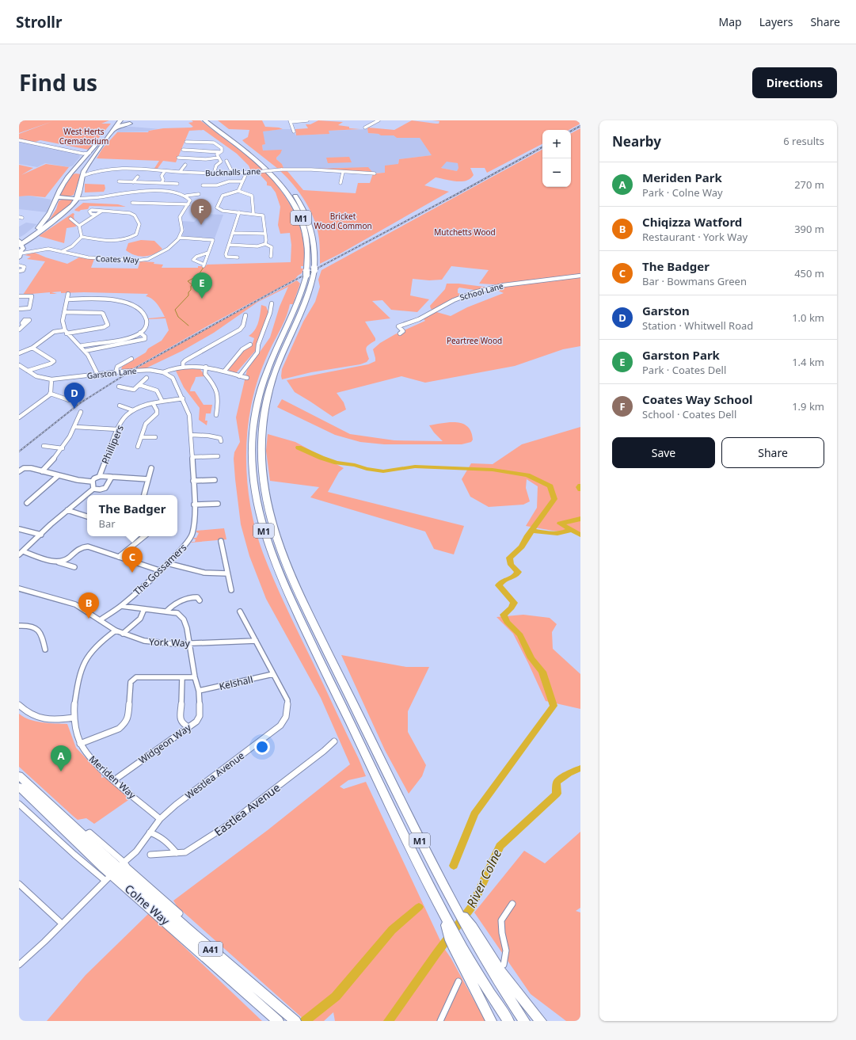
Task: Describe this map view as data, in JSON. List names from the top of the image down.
{
  "streets": {
    "highway": ["M1", "Colne Way", "A41"],
    "street": [
      "Bucknalls Lane",
      "Coates Way",
      "School Lane",
      "Garston Lane",
      "Phillipers",
      "The Gossamers",
      "York Way",
      "Kelshall",
      "Widgeon Way",
      "Westlea Avenue",
      "Meriden Way",
      "Eastlea Avenue"
    ]
  },
  "crossings": [
    ["Garston Lane", "The Gossamers"],
    ["Phillipers", "The Gossamers"],
    ["The Gossamers", "York Way"],
    ["York Way", "Widgeon Way"],
    ["York Way", "Westlea Avenue"],
    ["York Way", "Meriden Way"],
    ["Kelshall", "Widgeon Way"],
    ["Kelshall", "Westlea Avenue"],
    ["Widgeon Way", "Meriden Way"],
    ["Westlea Avenue", "Meriden Way"],
    ["Westlea Avenue", "Colne Way"]
  ],
  "water": ["River Colne"],
  "parks": [
    "West Herts Crematorium",
    "Bricket Wood Common",
    "Mutchetts Wood",
    "Peartree Wood"
  ],
  "page": {
    "header": "Strollr",
    "nav": ["Map", "Layers", "Share"],
    "title": "Find us",
    "buttons": [
      "Directions",
      ["Save", "Share"]
    ],
    "heading": ["Nearby", "6 results"],
    "map_buttons": ["+", "−"],
    "list": [
      {
        "mark": "A",
        "name": "Meriden Park",
        "note": "Park · Colne Way",
        "value": "270 m"
      },
      {
        "mark": "B",
        "name": "Chiqizza Watford",
        "note": "Restaurant · York Way",
        "value": "390 m"
      },
      {
        "mark": "C",
        "name": "The Badger",
        "note": "Bar · Bowmans Green",
        "value": "450 m"
      },
      {
        "mark": "D",
        "name": "Garston",
        "note": "Station · Whitwell Road",
        "value": "1.0 km"
      },
      {
        "mark": "E",
        "name": "Garston Park",
        "note": "Park · Coates Dell",
        "value": "1.4 km"
      },
      {
        "mark": "F",
        "name": "Coates Way School",
        "note": "School · Coates Dell",
        "value": "1.9 km"
      }
    ],
    "pins": [
      "F",
      "E",
      "D",
      "C",
      "B",
      "A"
    ],
    "popup": ["The Badger", "Bar"]
  }
}
